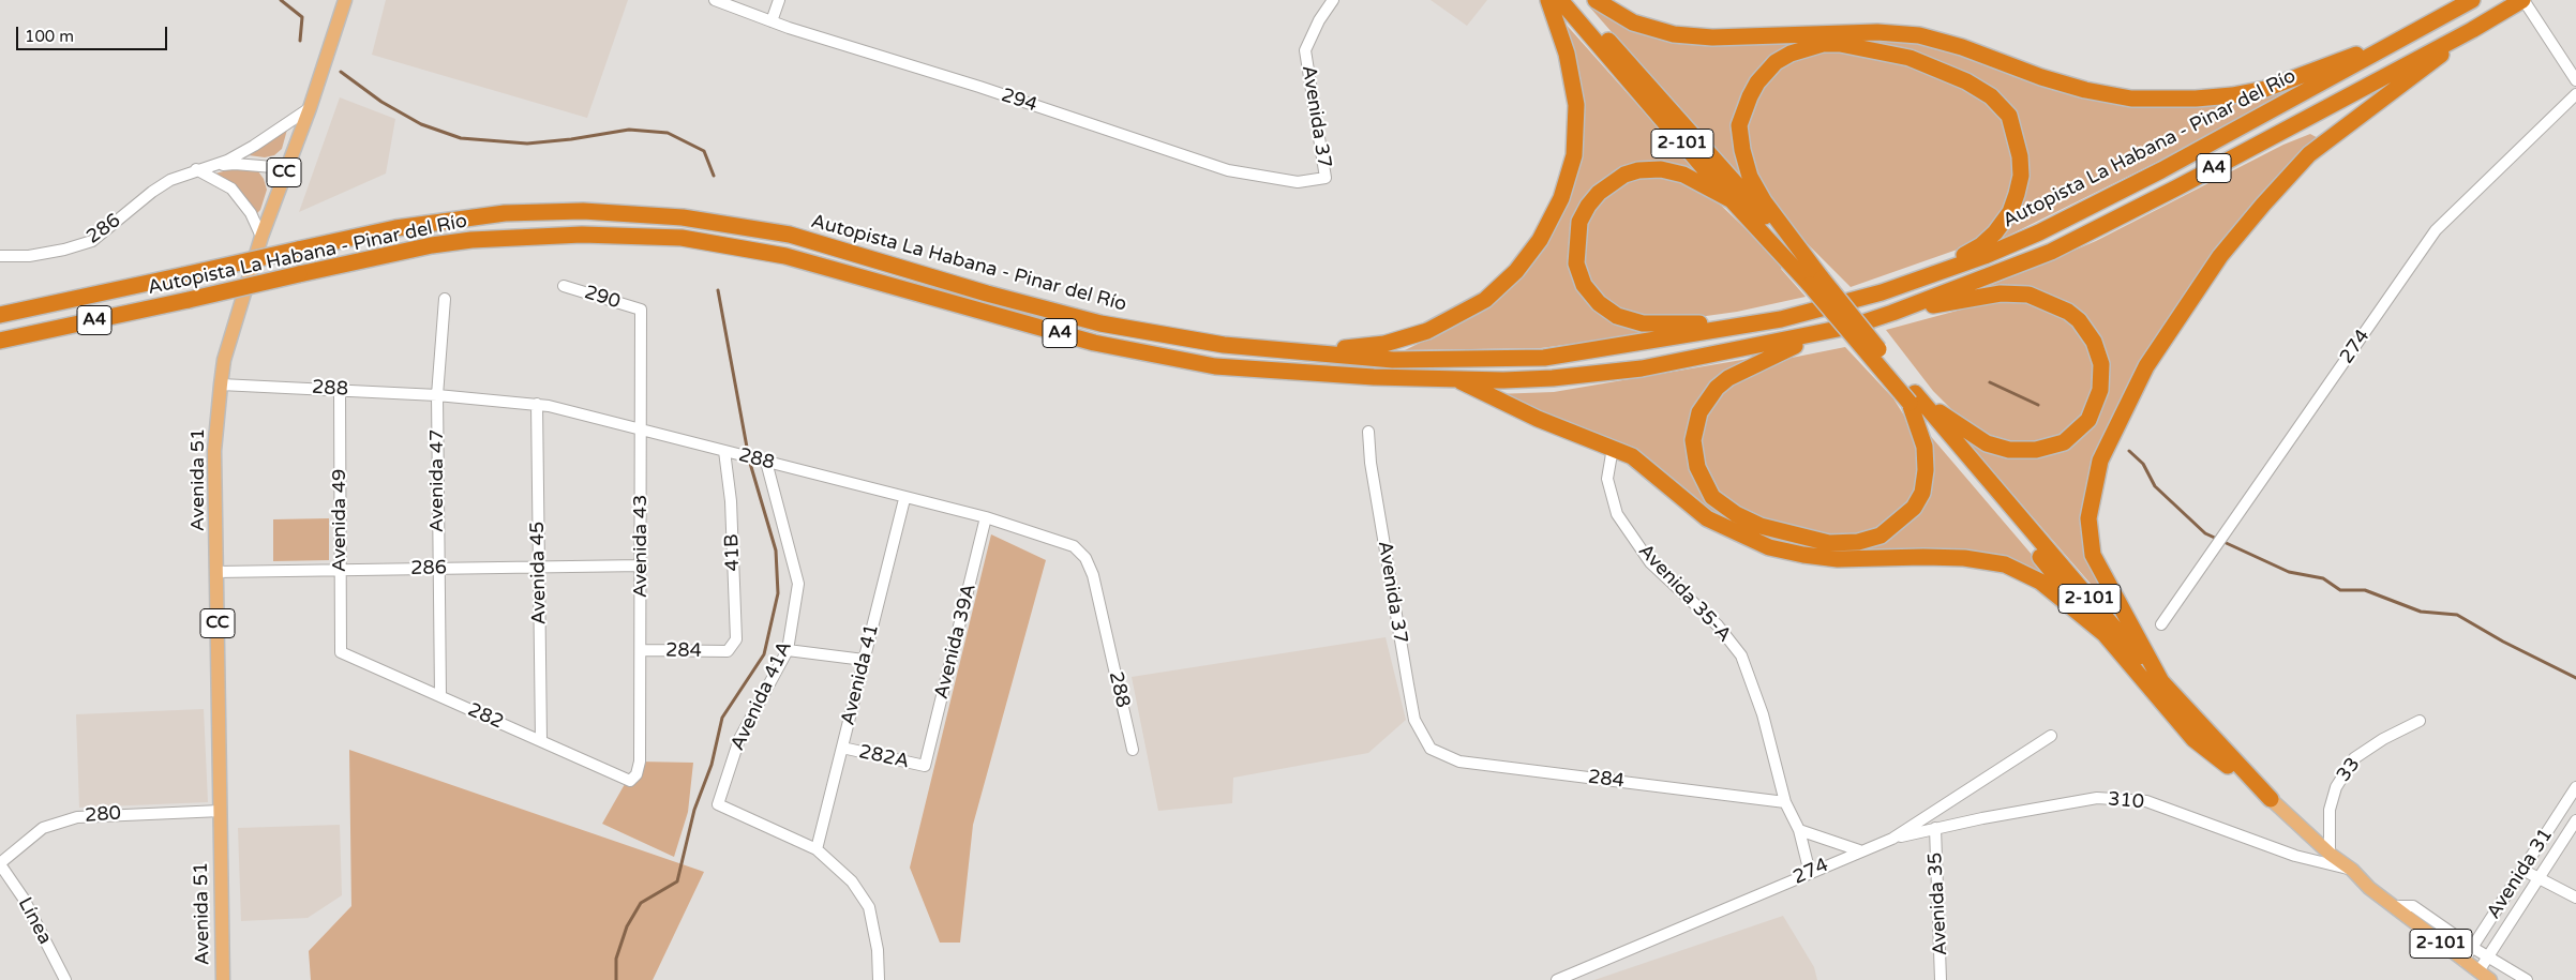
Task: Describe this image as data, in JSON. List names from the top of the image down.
{
  "streets": {
    "highway": ["2-101", "Autopista La Habana - Pinar del Río", "A4"],
    "main road": ["CC", "Avenida 51"],
    "street": [
      "294",
      "Avenida 37",
      "286",
      "290",
      "274",
      "288",
      "Avenida 47",
      "Avenida 49",
      "Avenida 43",
      "41B",
      "Avenida 45",
      "Avenida 35-A",
      "Avenida 39A",
      "284",
      "Avenida 41",
      "Avenida 41A",
      "282",
      "282A",
      "33",
      "310",
      "280",
      "Avenida 31",
      "Avenida 35",
      "Línea"
    ]
  },
  "crossings": [
    ["294", "Avenida 37"],
    ["Avenida 37", "284"],
    ["2-101", "33"],
    ["2-101", "310"],
    ["2-101", "Avenida 31"],
    ["286", "Avenida 51"],
    ["286", "Avenida 47"],
    ["286", "Avenida 49"],
    ["286", "Avenida 43"],
    ["286", "Avenida 45"],
    ["290", "Avenida 43"],
    ["274", "Avenida 35-A"],
    ["274", "310"],
    ["288", "Avenida 51"],
    ["288", "Avenida 47"],
    ["288", "Avenida 49"],
    ["288", "Avenida 43"],
    ["288", "41B"],
    ["288", "Avenida 45"],
    ["288", "Avenida 39A"],
    ["288", "Avenida 41"],
    ["288", "Avenida 41A"],
    ["Avenida 51", "280"],
    ["Avenida 47", "282"],
    ["Avenida 49", "282"],
    ["Avenida 43", "284"],
    ["Avenida 43", "282"],
    ["41B", "284"],
    ["Avenida 45", "282"],
    ["Avenida 35-A", "284"],
    ["Avenida 39A", "282A"],
    ["Avenida 41", "Avenida 41A"],
    ["Avenida 41", "282A"],
    ["310", "Avenida 35"],
    ["280", "Línea"]
  ],
  "scale_bar": "100 m"
}
